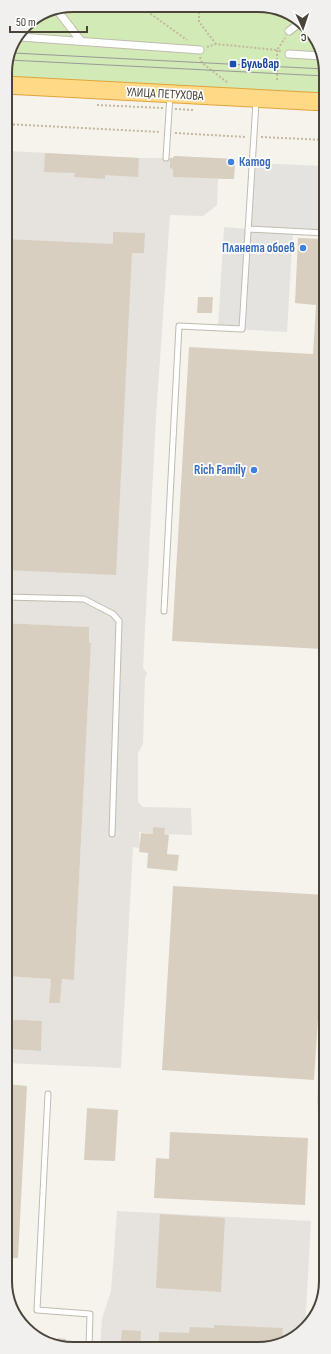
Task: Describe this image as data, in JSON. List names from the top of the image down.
{
  "streets": {
    "highway": ["УЛИЦА ПЕТУХОВА"]
  },
  "places": {
    "transit": ["Бульвар"],
    "other": ["Катод", "Планета обоев", "Rich Family"]
  },
  "scale_bar": "50 m",
  "north": "bottom"
}
